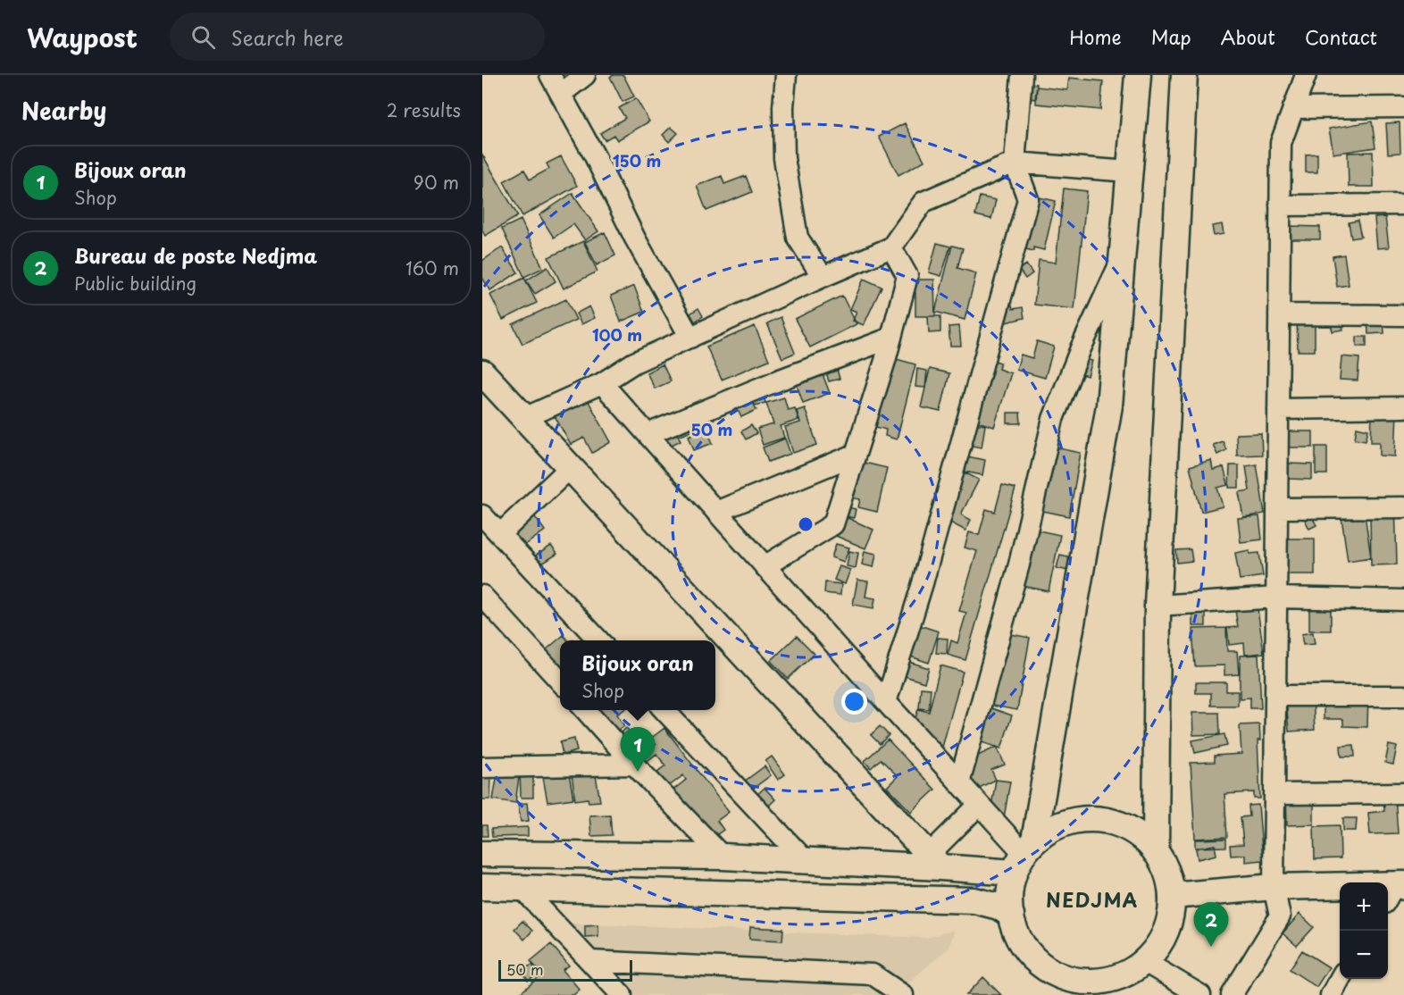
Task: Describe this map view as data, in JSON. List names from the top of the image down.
{
  "districts": ["NEDJMA"],
  "scale_bar": "50 m",
  "page": {
    "header": "Waypost",
    "search": "Search here",
    "nav": [
      "Home",
      "Map",
      "About",
      "Contact"
    ],
    "heading": ["Nearby", "2 results"],
    "list": [
      {
        "mark": "1",
        "name": "Bijoux oran",
        "note": "Shop",
        "value": "90 m"
      },
      {
        "mark": "2",
        "name": "Bureau de poste Nedjma",
        "note": "Public building",
        "value": "160 m"
      }
    ],
    "popup": ["Bijoux oran", "Shop"],
    "pins": ["1", "2"],
    "map_buttons": ["+", "−"],
    "scale": "50 m"
  },
  "rings": ["150 m", "100 m", "50 m"]
}
